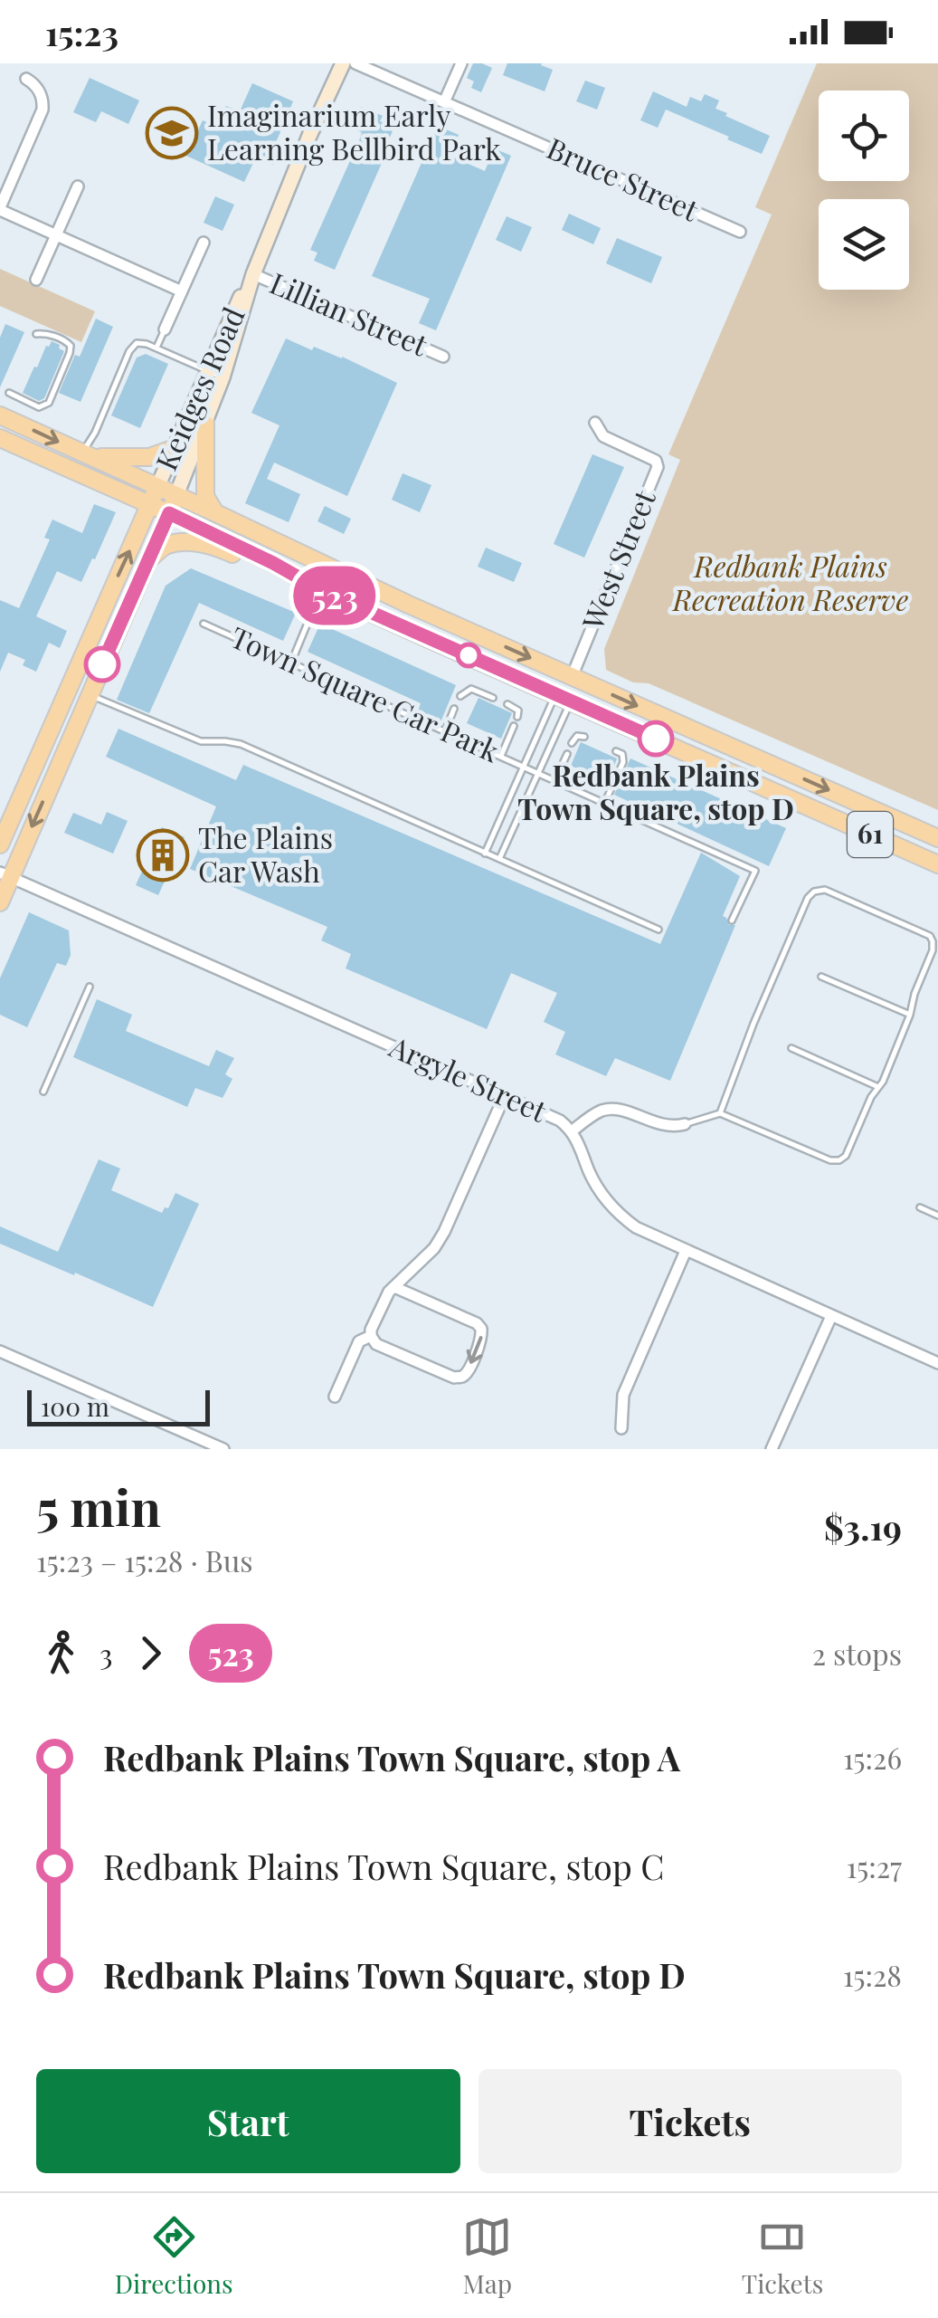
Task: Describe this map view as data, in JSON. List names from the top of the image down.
{
  "streets": {
    "main road": ["Keidges Road", "61"],
    "street": [
      "Bruce Street",
      "Lillian Street",
      "West Street",
      "Argyle Street"
    ],
    "lane": ["Town Square Car Park"]
  },
  "crossings": [
    ["Lillian Street", "Keidges Road"],
    ["Keidges Road", "61"],
    ["West Street", "61"],
    ["Town Square Car Park", "61"]
  ],
  "parks": ["Redbank Plains Recreation Reserve"],
  "places": {
    "school or university": ["Imaginarium Early Learning Bellbird Park"],
    "other": ["Redbank Plains Town Square, stop D"],
    "building": ["The Plains Car Wash"]
  },
  "lines": ["bus line 523"],
  "scale_bar": "100 m",
  "page": {
    "status": "15:23",
    "on_map": "523",
    "scale": "100 m",
    "heading": ["5 min", "15:23 – 15:28 · Bus", "$3.19"],
    "legs": ["3", "523", "2 stops"],
    "list": [
      {
        "name": "Redbank Plains Town Square, stop A",
        "value": "15:26"
      },
      {
        "name": "Redbank Plains Town Square, stop C",
        "value": "15:27"
      },
      {
        "name": "Redbank Plains Town Square, stop D",
        "value": "15:28"
      }
    ],
    "buttons": ["Start", "Tickets"],
    "tabs": ["Directions", "Map", "Tickets"]
  }
}
